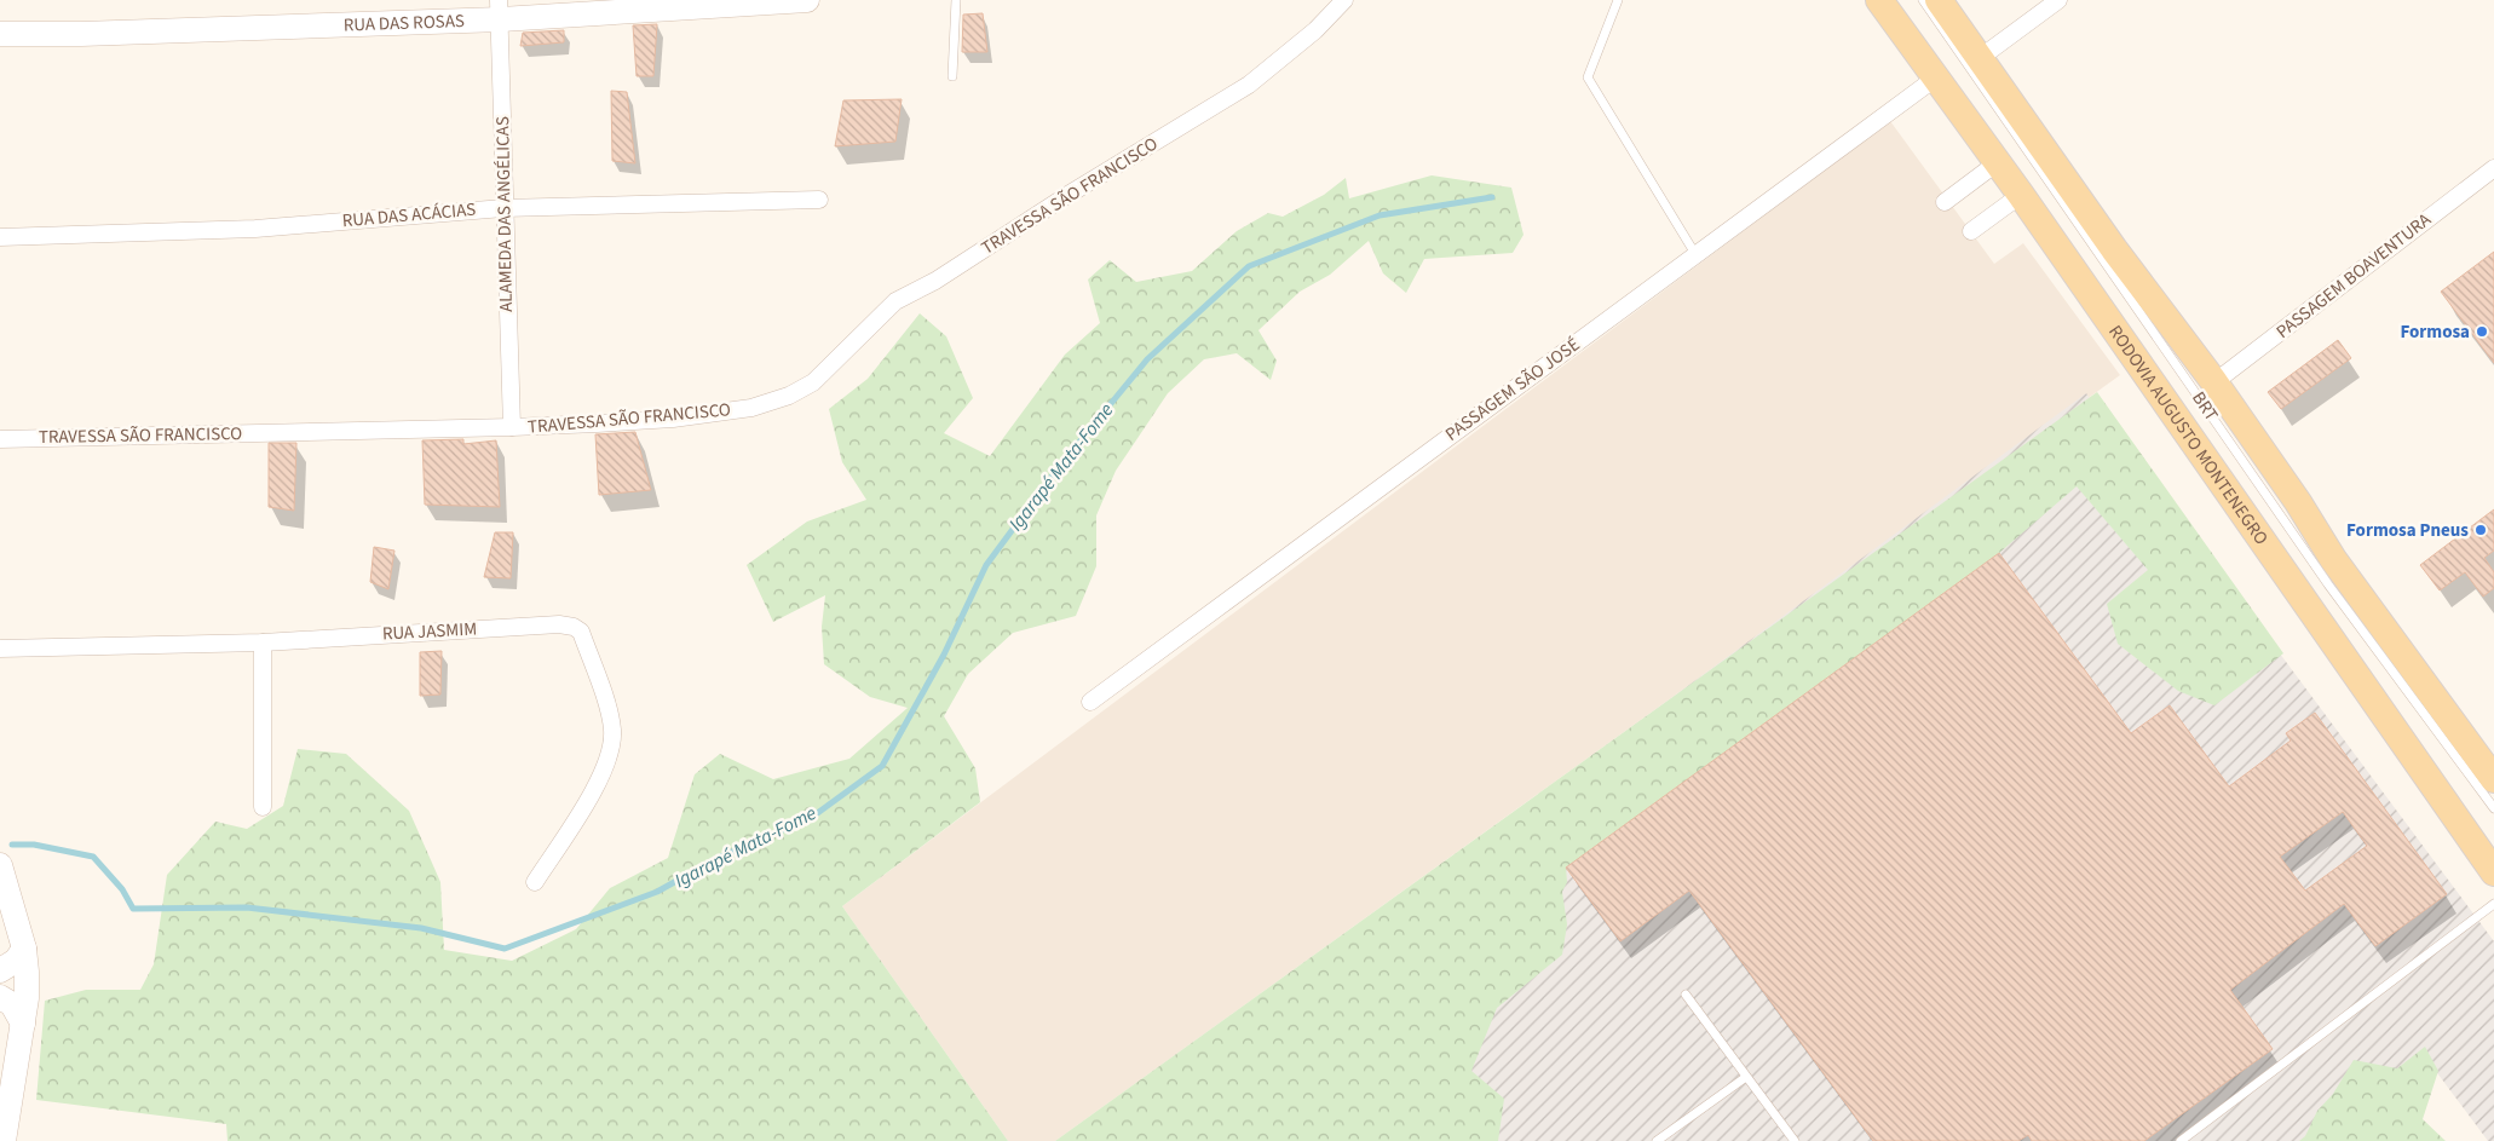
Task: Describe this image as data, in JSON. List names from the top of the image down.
{
  "streets": {
    "main road": ["RODOVIA AUGUSTO MONTENEGRO"],
    "street": [
      "RUA DAS ROSAS",
      "TRAVESSA SÃO FRANCISCO",
      "ALAMEDA DAS ANGÉLICAS",
      "RUA DAS ACÁCIAS",
      "PASSAGEM BOAVENTURA",
      "PASSAGEM SÃO JOSÉ",
      "RUA JASMIM"
    ],
    "lane": ["BRT"]
  },
  "crossings": [
    ["RUA DAS ROSAS", "ALAMEDA DAS ANGÉLICAS"],
    ["TRAVESSA SÃO FRANCISCO", "ALAMEDA DAS ANGÉLICAS"],
    ["ALAMEDA DAS ANGÉLICAS", "RUA DAS ACÁCIAS"],
    ["PASSAGEM SÃO JOSÉ", "RODOVIA AUGUSTO MONTENEGRO"]
  ],
  "water": ["Igarapé Mata-Fome"],
  "places": ["Formosa", "Formosa Pneus"]
}
